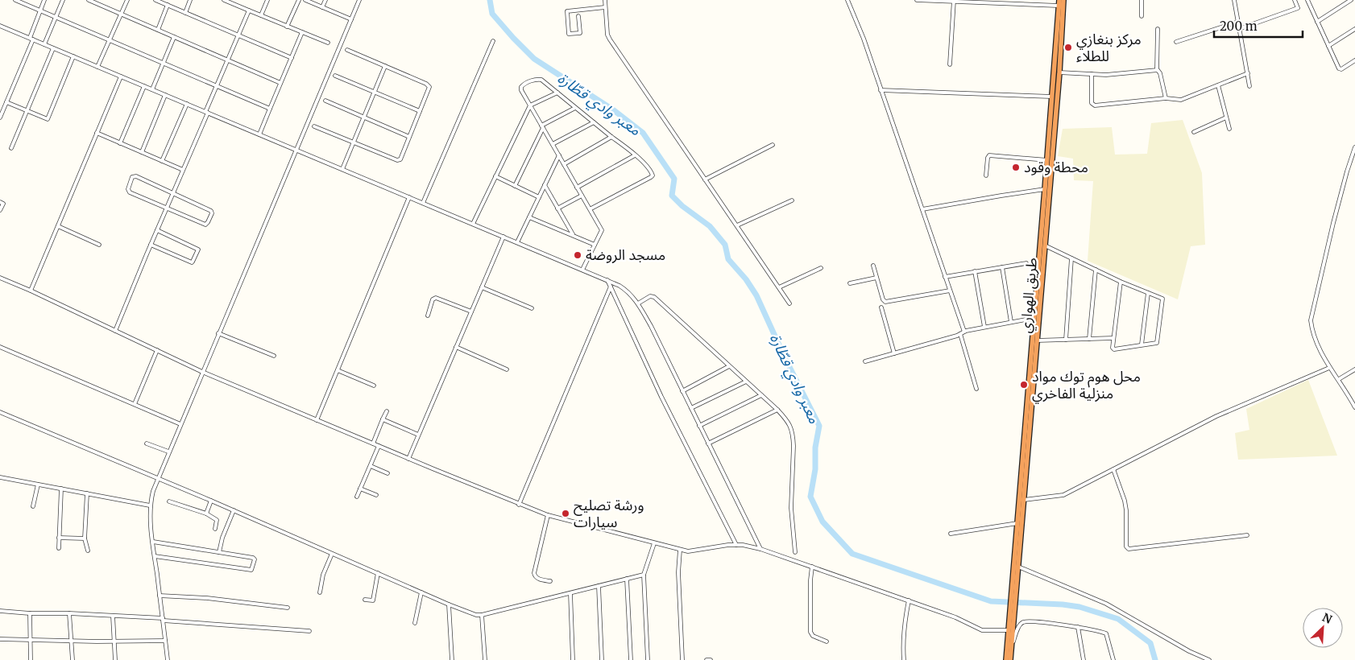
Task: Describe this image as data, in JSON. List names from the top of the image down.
{
  "streets": {
    "highway": ["طريق الهواري"]
  },
  "water": ["معبر وادي قطّارة"],
  "places": [
    "مركز بنغازي للطلاء",
    "محطة وقود",
    "مسجد الروضة",
    "محل هوم توك مواد منزلية الفاخري",
    "ورشة تصليح سيارات"
  ],
  "scale_bar": "200 m",
  "north": "top right"
}
